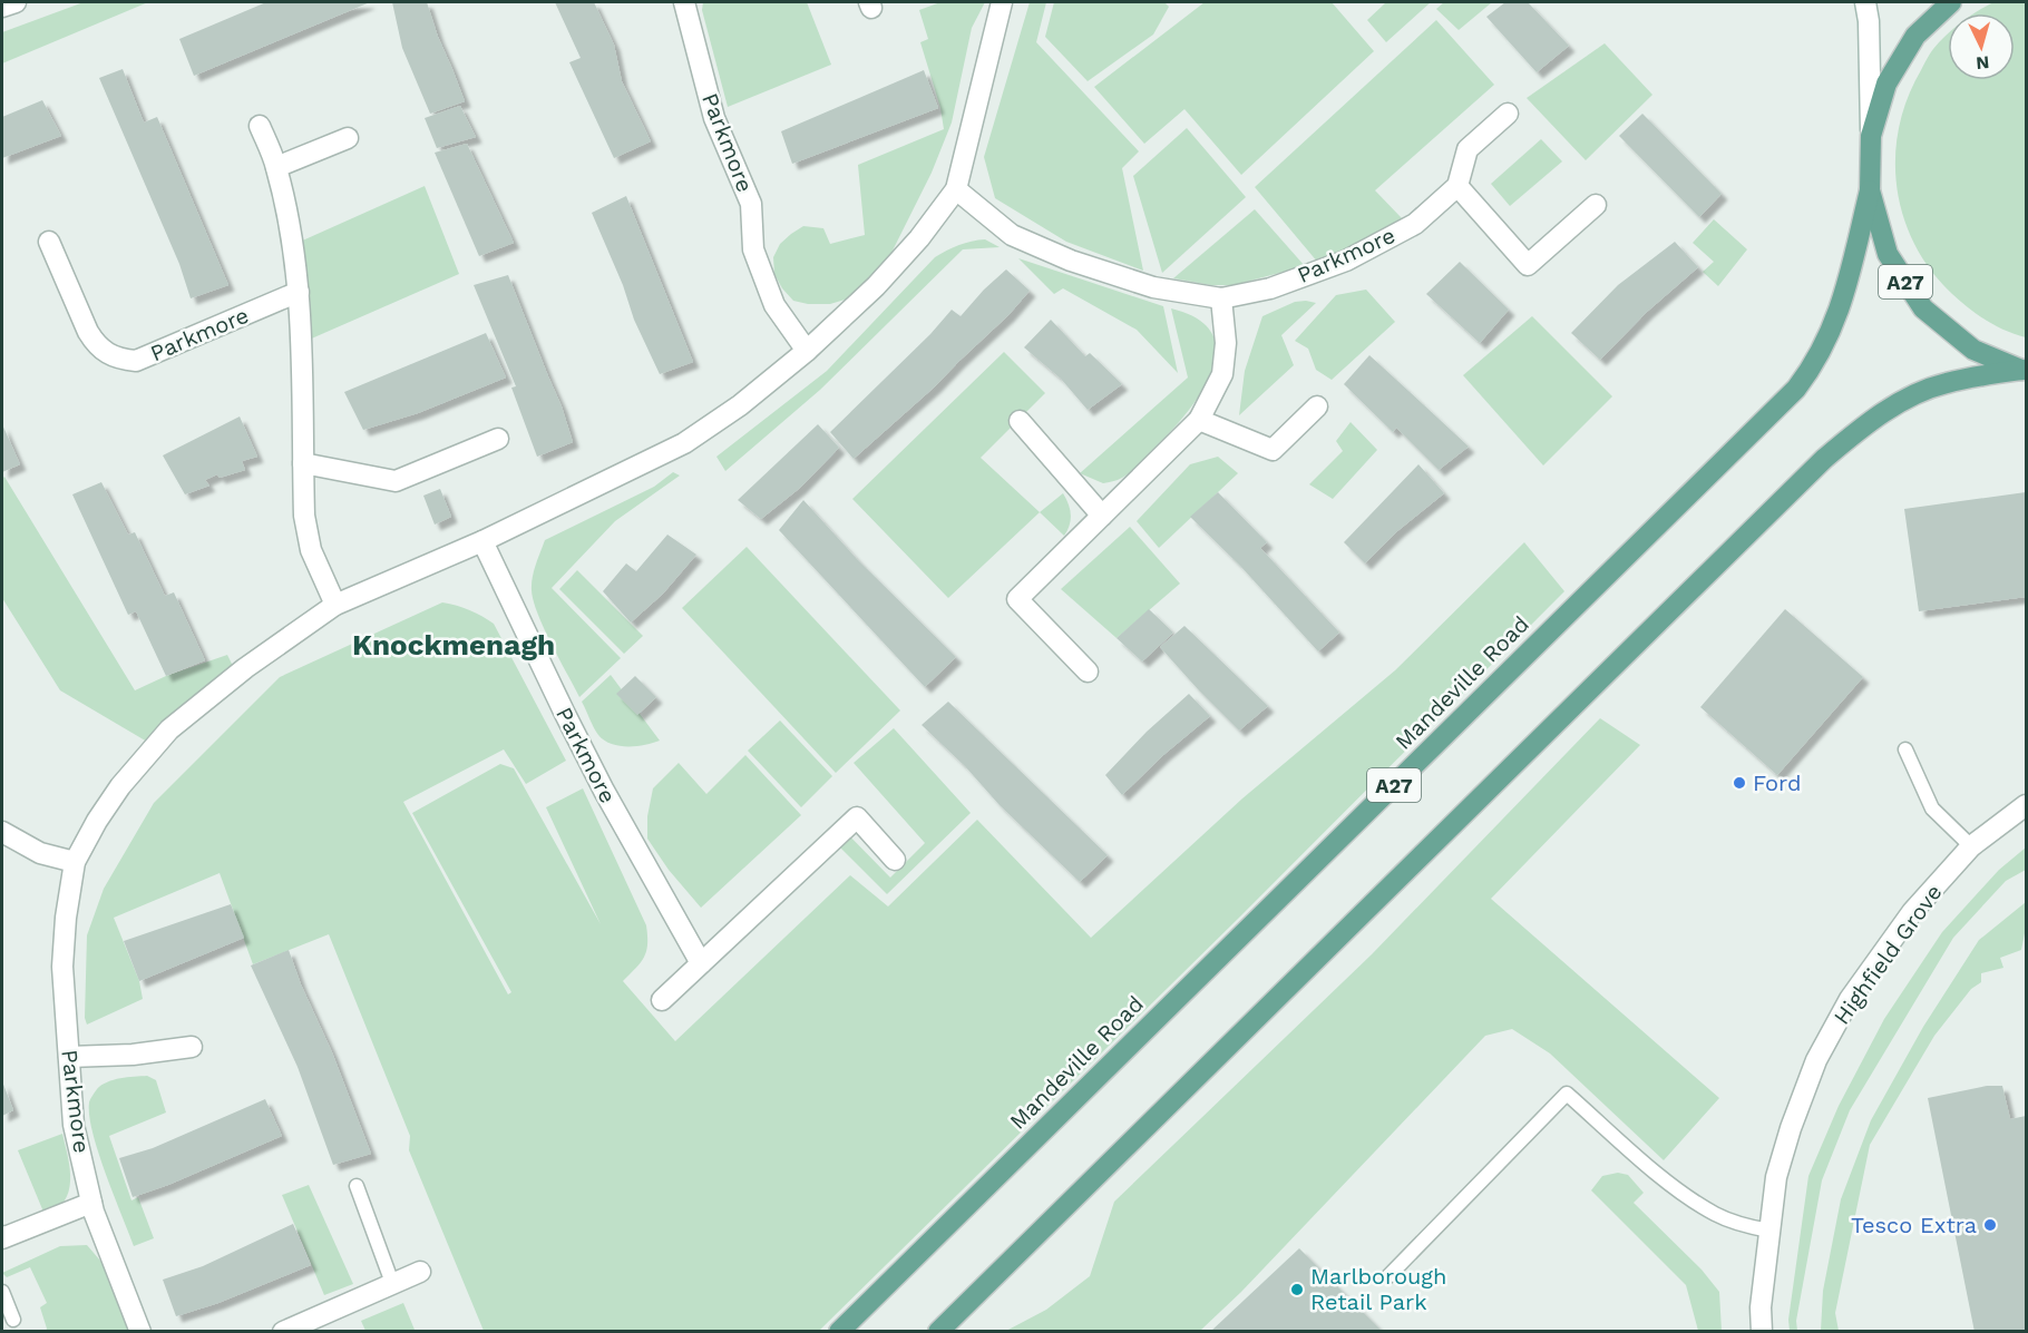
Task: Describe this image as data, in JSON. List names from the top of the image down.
{
  "streets": {
    "main road": ["A27", "Mandeville Road"],
    "street": ["Parkmore", "Highfield Grove"]
  },
  "crossings": [
    ["A27", "Mandeville Road"]
  ],
  "districts": ["Knockmenagh"],
  "places": ["Ford", "Tesco Extra", "Marlborough Retail Park"],
  "north": "bottom"
}
